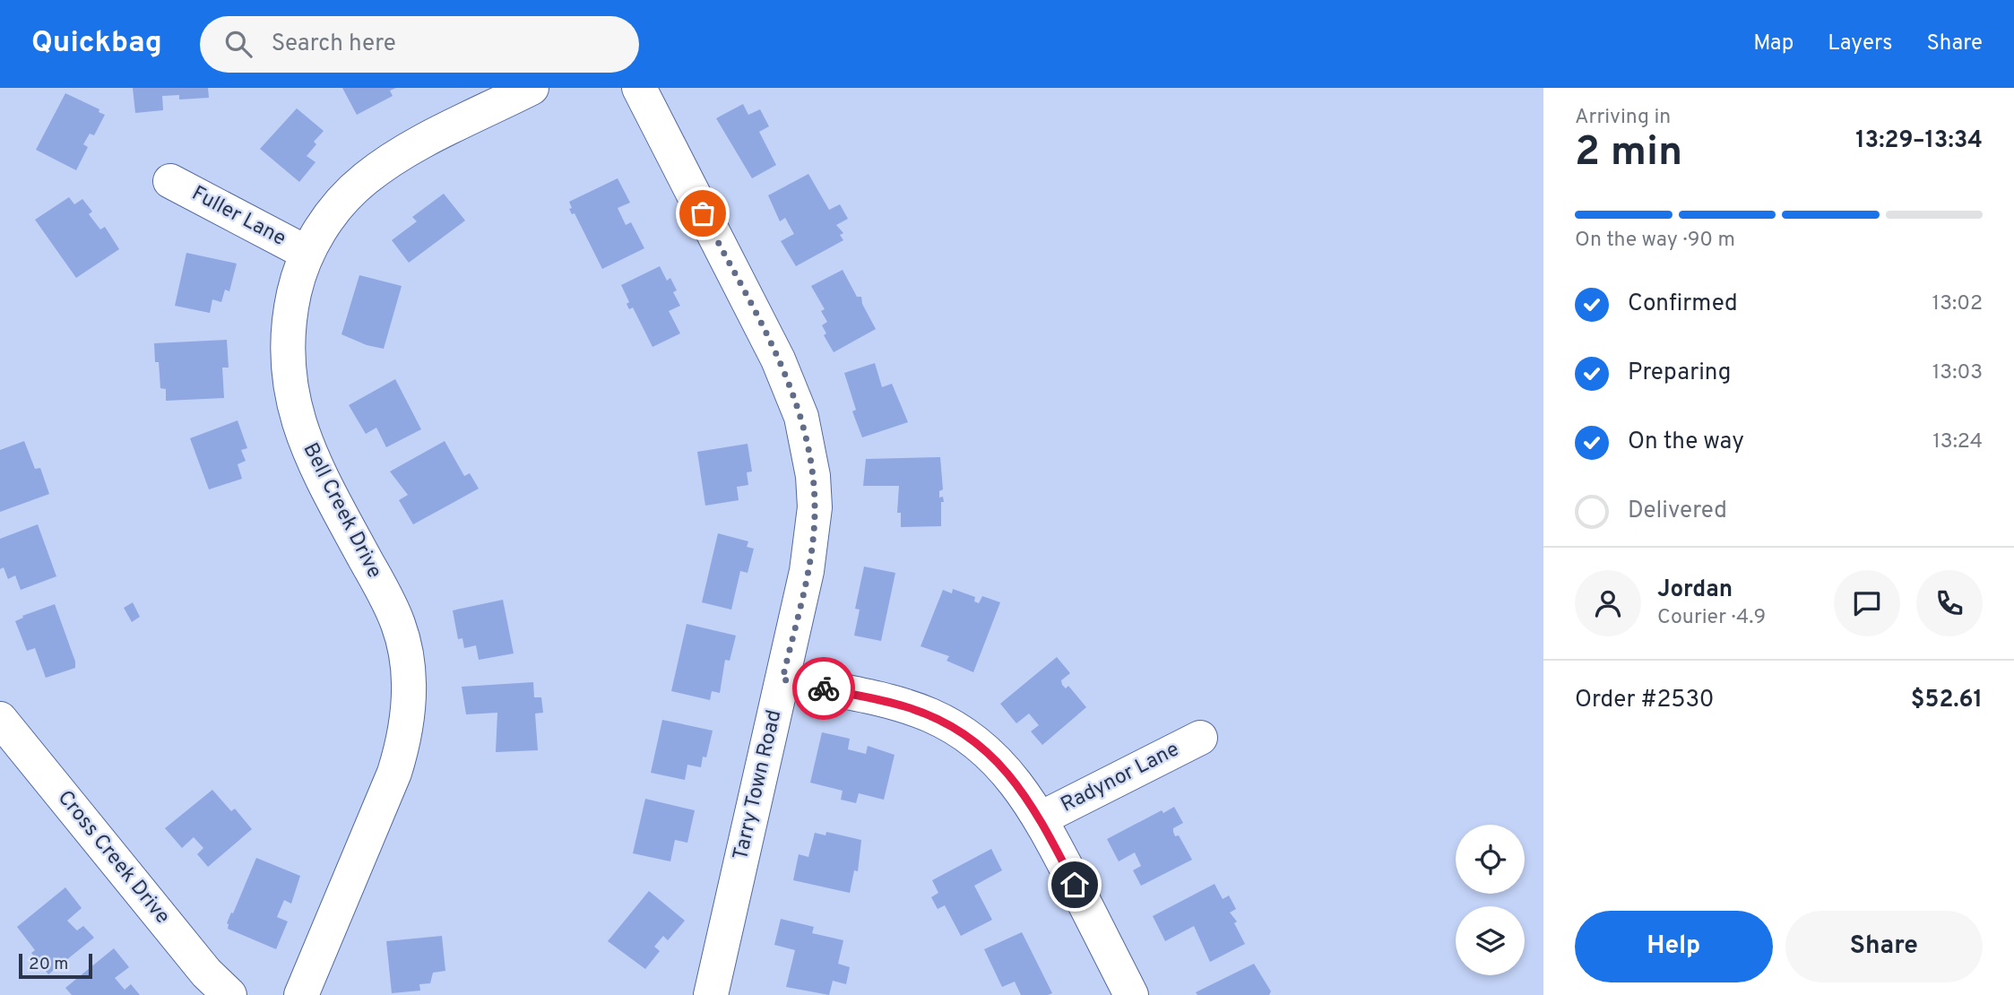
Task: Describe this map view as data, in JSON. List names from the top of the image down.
{
  "streets": {
    "street": [
      "Fuller Lane",
      "Bell Creek Drive",
      "Radynor Lane",
      "Tarry Town Road",
      "Cross Creek Drive"
    ]
  },
  "crossings": [
    ["Fuller Lane", "Bell Creek Drive"]
  ],
  "scale_bar": "20 m",
  "page": {
    "header": "Quickbag",
    "search": "Search here",
    "nav": ["Map", "Layers", "Share"],
    "heading": ["2 min", "Arriving in", "13:29–13:34"],
    "panel": [
      "Jordan",
      "Courier · 4.9",
      "Order #2530",
      "$52.61"
    ],
    "bar": "On the way · 90 m",
    "list": [
      ["Confirmed", "13:02"],
      ["Preparing", "13:03"],
      ["On the way", "13:24"],
      "Delivered"
    ],
    "buttons": ["Help", "Share"],
    "scale": "20 m"
  }
}
